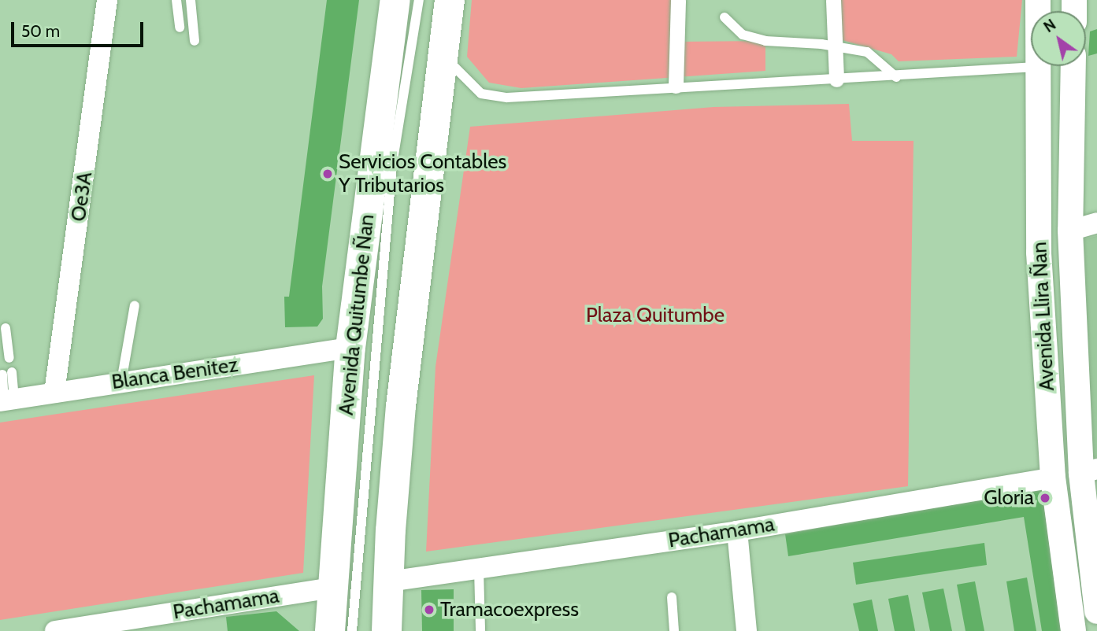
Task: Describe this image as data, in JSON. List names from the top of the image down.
{
  "streets": {
    "main road": ["Avenida Quitumbe Ñan"],
    "street": [
      "Oe3A",
      "Avenida Llira Ñan",
      "Blanca Benitez",
      "Pachamama"
    ]
  },
  "crossings": [
    ["Oe3A", "Blanca Benitez"],
    ["Avenida Quitumbe Ñan", "Blanca Benitez"],
    ["Avenida Quitumbe Ñan", "Pachamama"],
    ["Avenida Llira Ñan", "Pachamama"]
  ],
  "parks": ["Plaza Quitumbe"],
  "places": ["Servicios Contables Y Tributarios", "Gloria", "Tramacoexpress"],
  "scale_bar": "50 m",
  "north": "top left"
}
